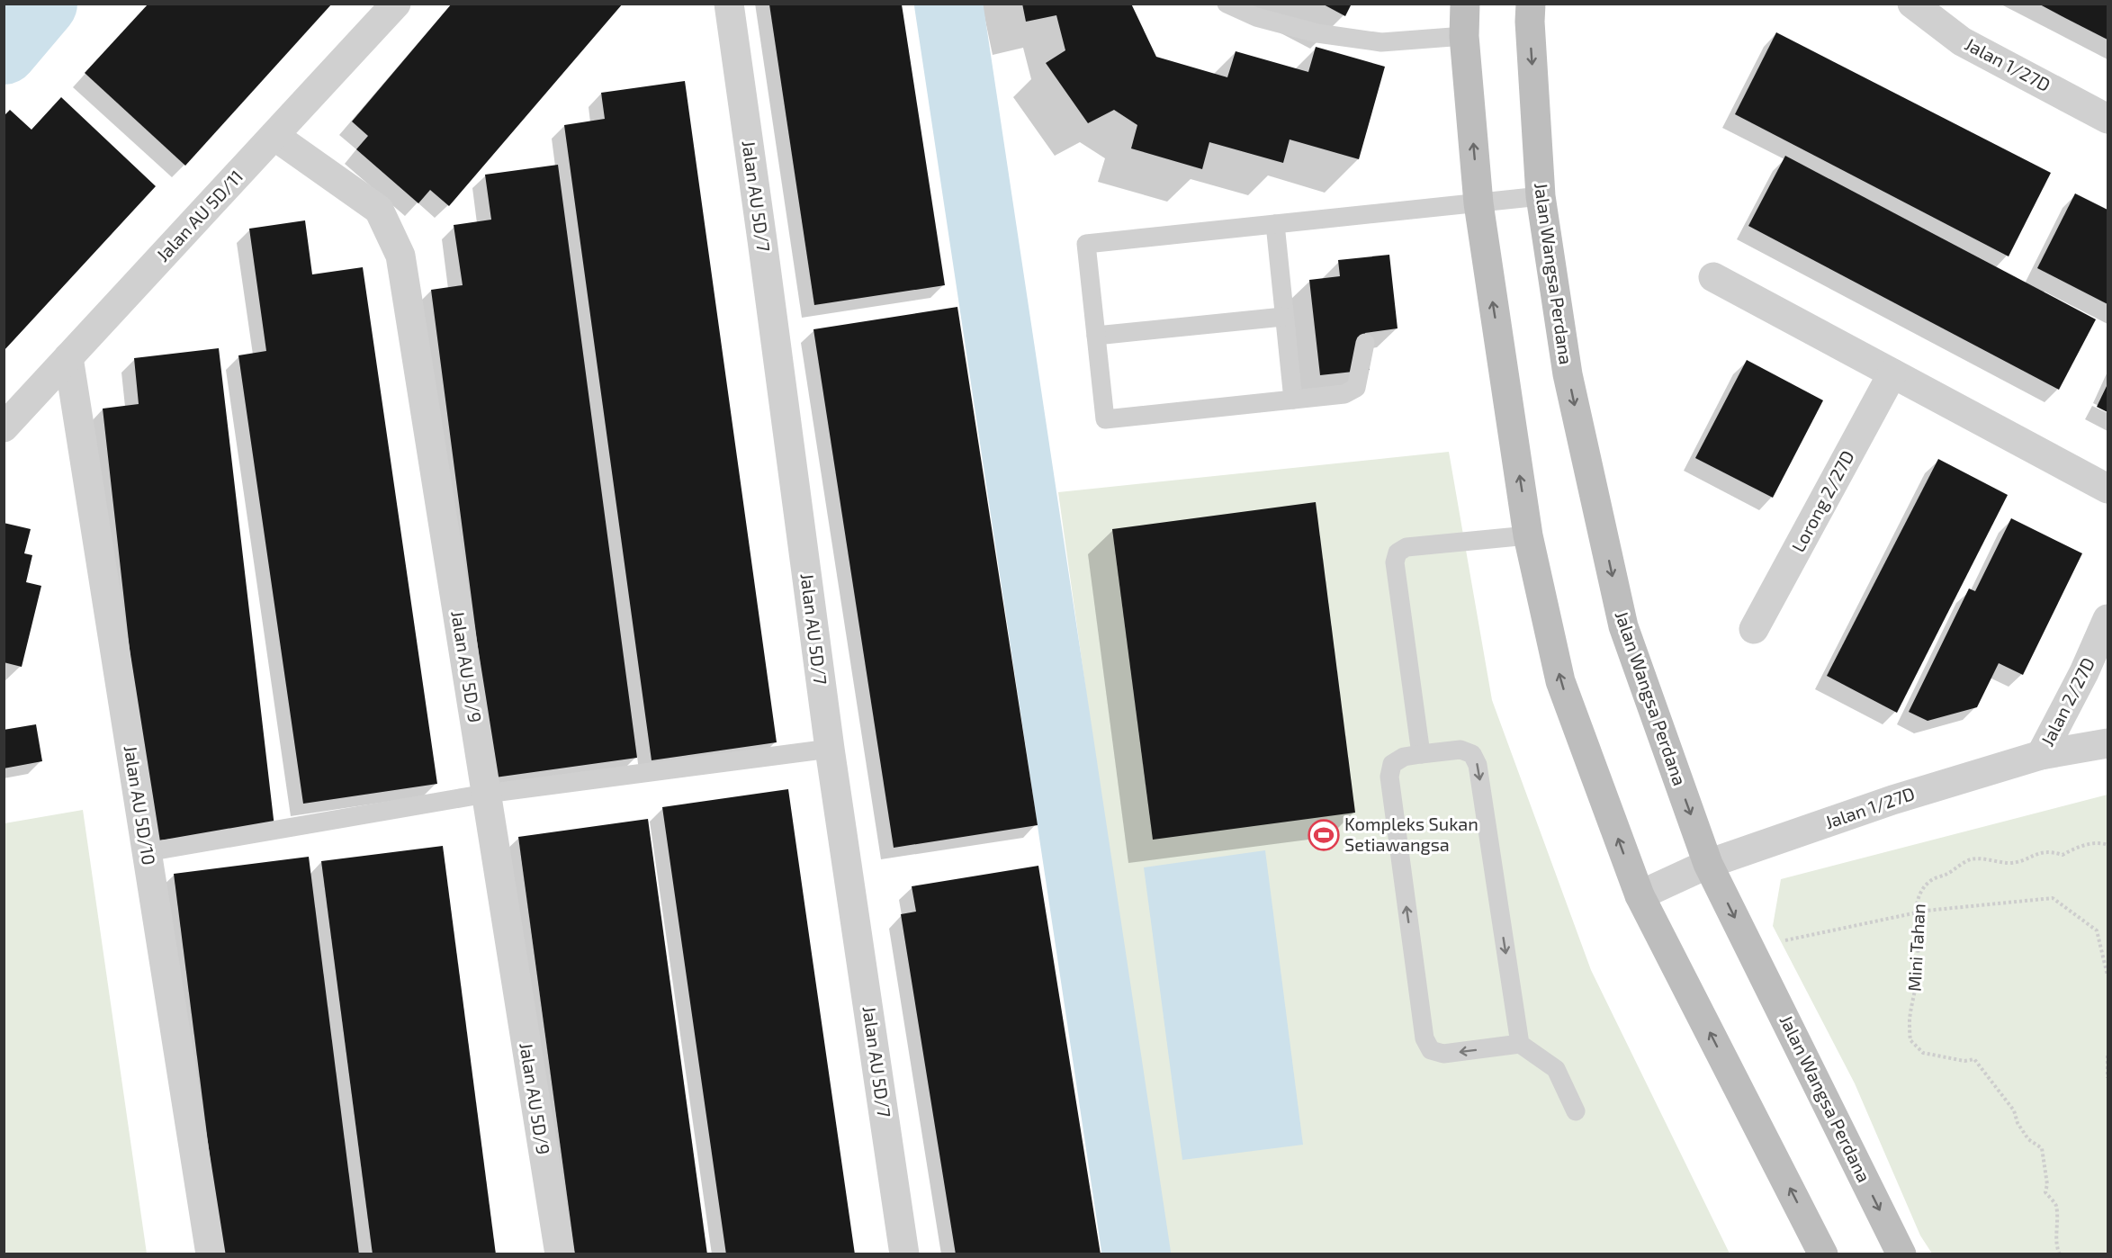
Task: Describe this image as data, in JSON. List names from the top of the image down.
{
  "streets": {
    "main road": ["Jalan Wangsa Perdana"],
    "street": [
      "Jalan 1/27D",
      "Jalan AU 5D/7",
      "Jalan AU 5D/11",
      "Lorong 2/27D",
      "Jalan AU 5D/9",
      "Jalan 2/27D",
      "Jalan AU 5D/10"
    ],
    "path": ["Mini Tahan"]
  },
  "crossings": [
    ["Jalan 1/27D", "Jalan Wangsa Perdana"],
    ["Jalan 1/27D", "Jalan 2/27D"],
    ["Jalan AU 5D/11", "Jalan AU 5D/9"],
    ["Jalan AU 5D/11", "Jalan AU 5D/10"]
  ],
  "places": {
    "sports": ["Kompleks Sukan Setiawangsa"]
  }
}
